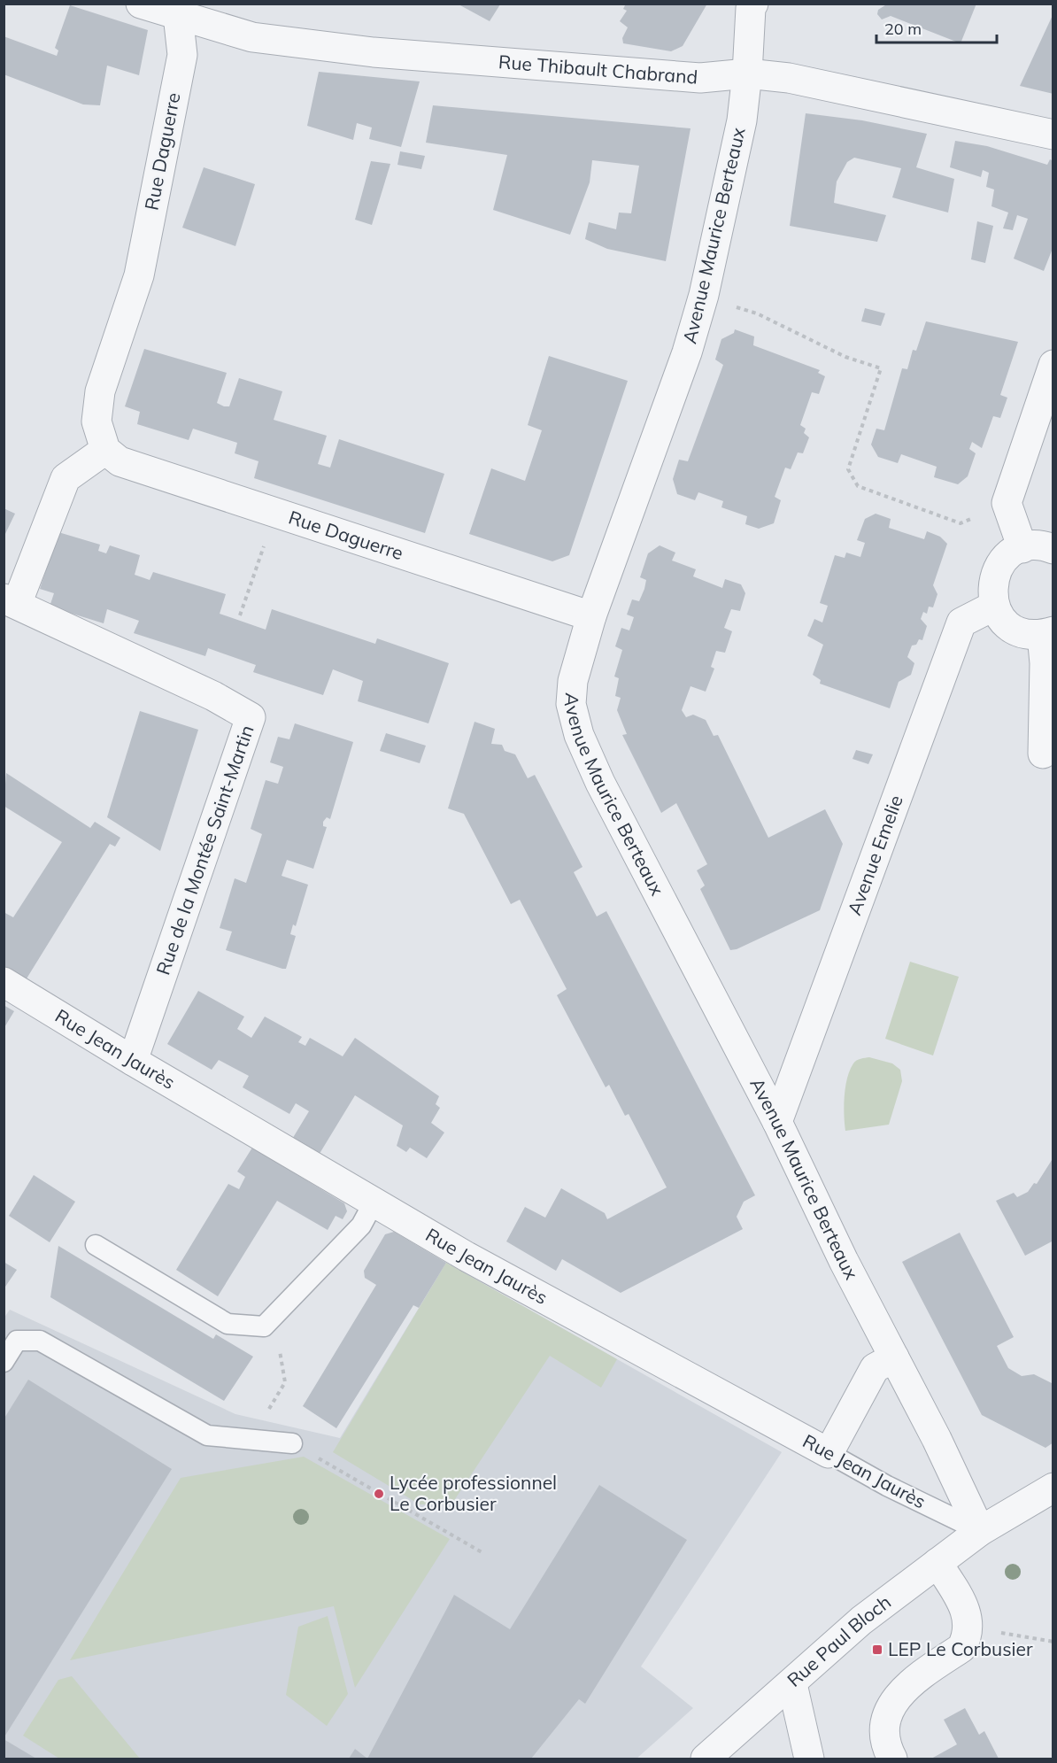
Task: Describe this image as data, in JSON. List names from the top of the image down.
{
  "streets": {
    "street": [
      "Rue Thibault Chabrand",
      "Rue Daguerre",
      "Avenue Maurice Berteaux",
      "Rue de la Montée Saint-Martin",
      "Avenue Emelie",
      "Rue Jean Jaurès",
      "Rue Paul Bloch"
    ]
  },
  "crossings": [
    ["Rue Thibault Chabrand", "Rue Daguerre"],
    ["Rue Thibault Chabrand", "Avenue Maurice Berteaux"],
    ["Rue Daguerre", "Avenue Maurice Berteaux"],
    ["Avenue Maurice Berteaux", "Avenue Emelie"],
    ["Avenue Maurice Berteaux", "Rue Jean Jaurès"],
    ["Avenue Maurice Berteaux", "Rue Paul Bloch"],
    ["Rue de la Montée Saint-Martin", "Rue Jean Jaurès"],
    ["Rue Jean Jaurès", "Rue Paul Bloch"]
  ],
  "places": {
    "other": ["Lycée professionnel Le Corbusier"],
    "transit": ["LEP Le Corbusier"]
  },
  "scale_bar": "20 m"
}
